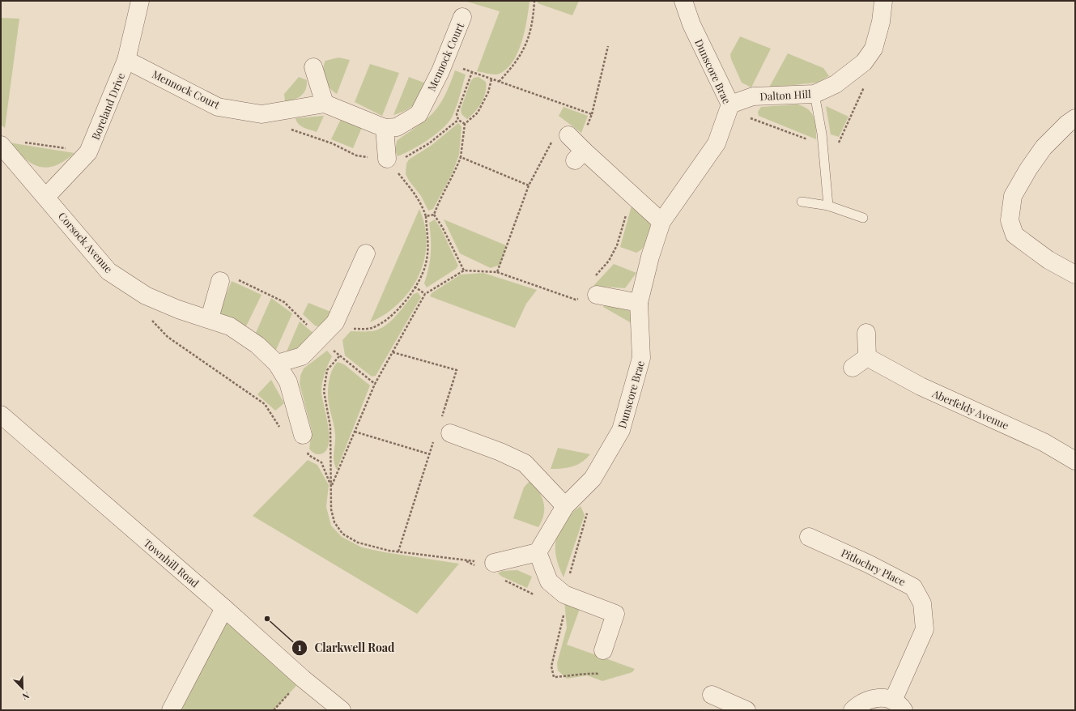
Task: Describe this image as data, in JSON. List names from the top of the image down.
{
  "streets": {
    "street": [
      "Mennock Court",
      "Dunscore Brae",
      "Dalton Hill",
      "Boreland Drive",
      "Corsock Avenue",
      "Aberfeldy Avenue",
      "Townhill Road",
      "Pitlochry Place"
    ]
  },
  "crossings": [
    ["Mennock Court", "Boreland Drive"],
    ["Dunscore Brae", "Dalton Hill"],
    ["Boreland Drive", "Corsock Avenue"]
  ],
  "places": ["Clarkwell Road"],
  "north": "bottom right"
}
